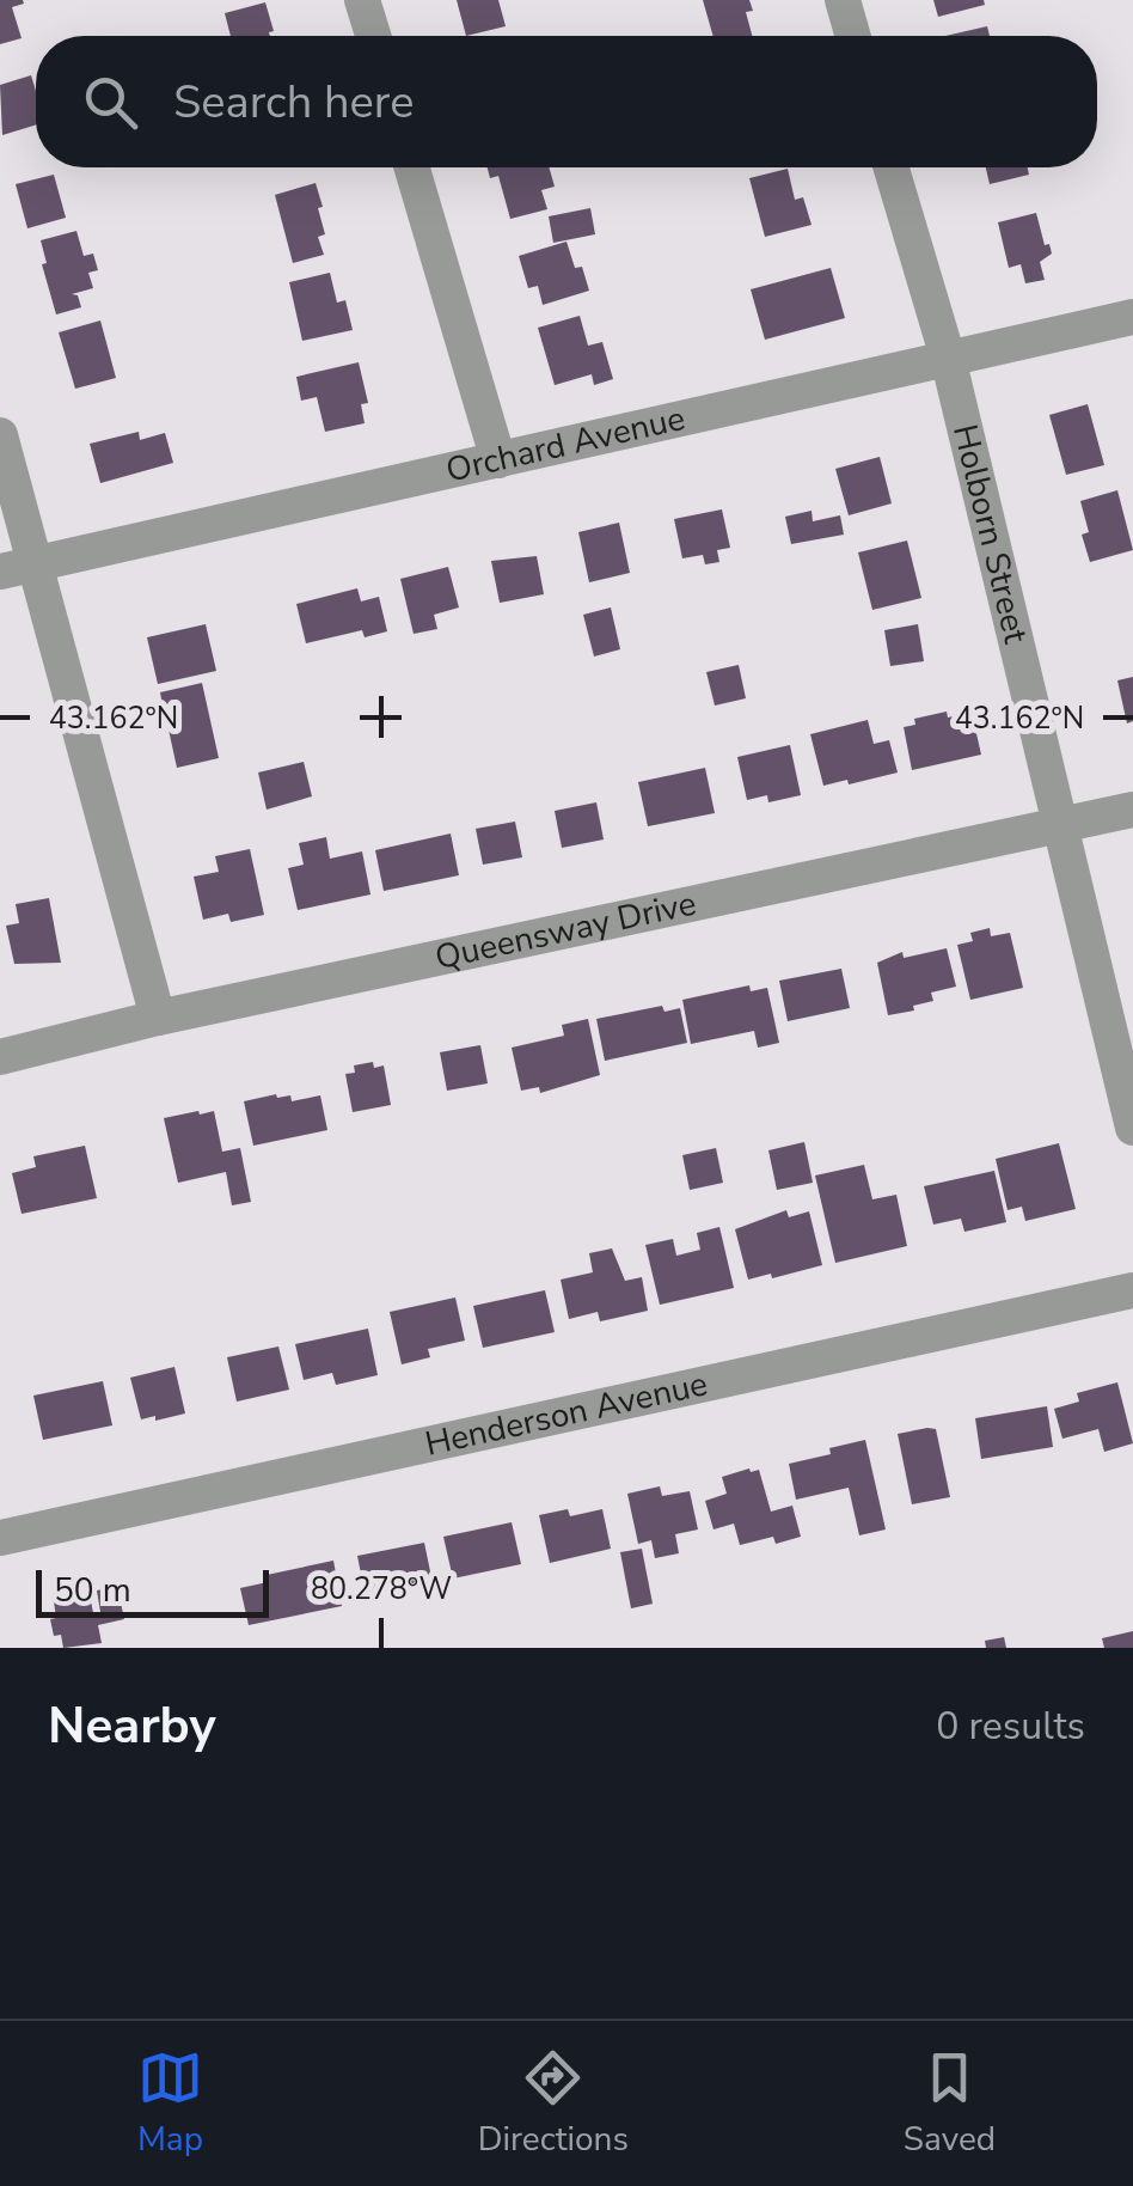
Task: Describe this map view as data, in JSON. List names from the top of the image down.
{
  "streets": {
    "street": [
      "Orchard Avenue",
      "Holborn Street",
      "Queensway Drive",
      "Henderson Avenue"
    ]
  },
  "crossings": [
    ["Orchard Avenue", "Holborn Street"],
    ["Holborn Street", "Queensway Drive"]
  ],
  "scale_bar": "50 m",
  "page": {
    "search": "Search here",
    "scale": "50 m",
    "heading": ["Nearby", "0 results"],
    "nav": ["Map", "Directions", "Saved"]
  },
  "coordinates": ["43.162°N", "80.278°W"]
}
